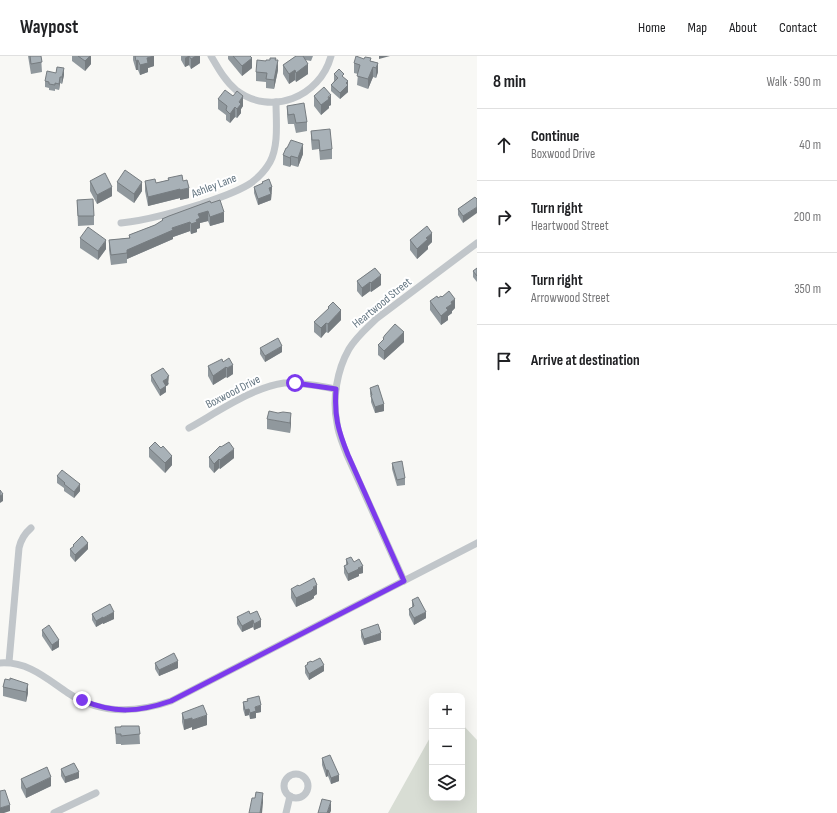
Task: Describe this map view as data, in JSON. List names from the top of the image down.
{
  "streets": {
    "street": ["Ashley Lane", "Heartwood Street", "Boxwood Drive"]
  },
  "crossings": [
    ["Heartwood Street", "Boxwood Drive"]
  ],
  "page": {
    "header": "Waypost",
    "nav": [
      "Home",
      "Map",
      "About",
      "Contact"
    ],
    "heading": ["8 min", "Walk · 590 m"],
    "list": [
      ["Continue", "Boxwood Drive", "40 m"],
      ["Turn right", "Heartwood Street", "200 m"],
      ["Turn right", "Arrowwood Street", "350 m"],
      "Arrive at destination"
    ],
    "map_buttons": ["+", "−"]
  }
}
